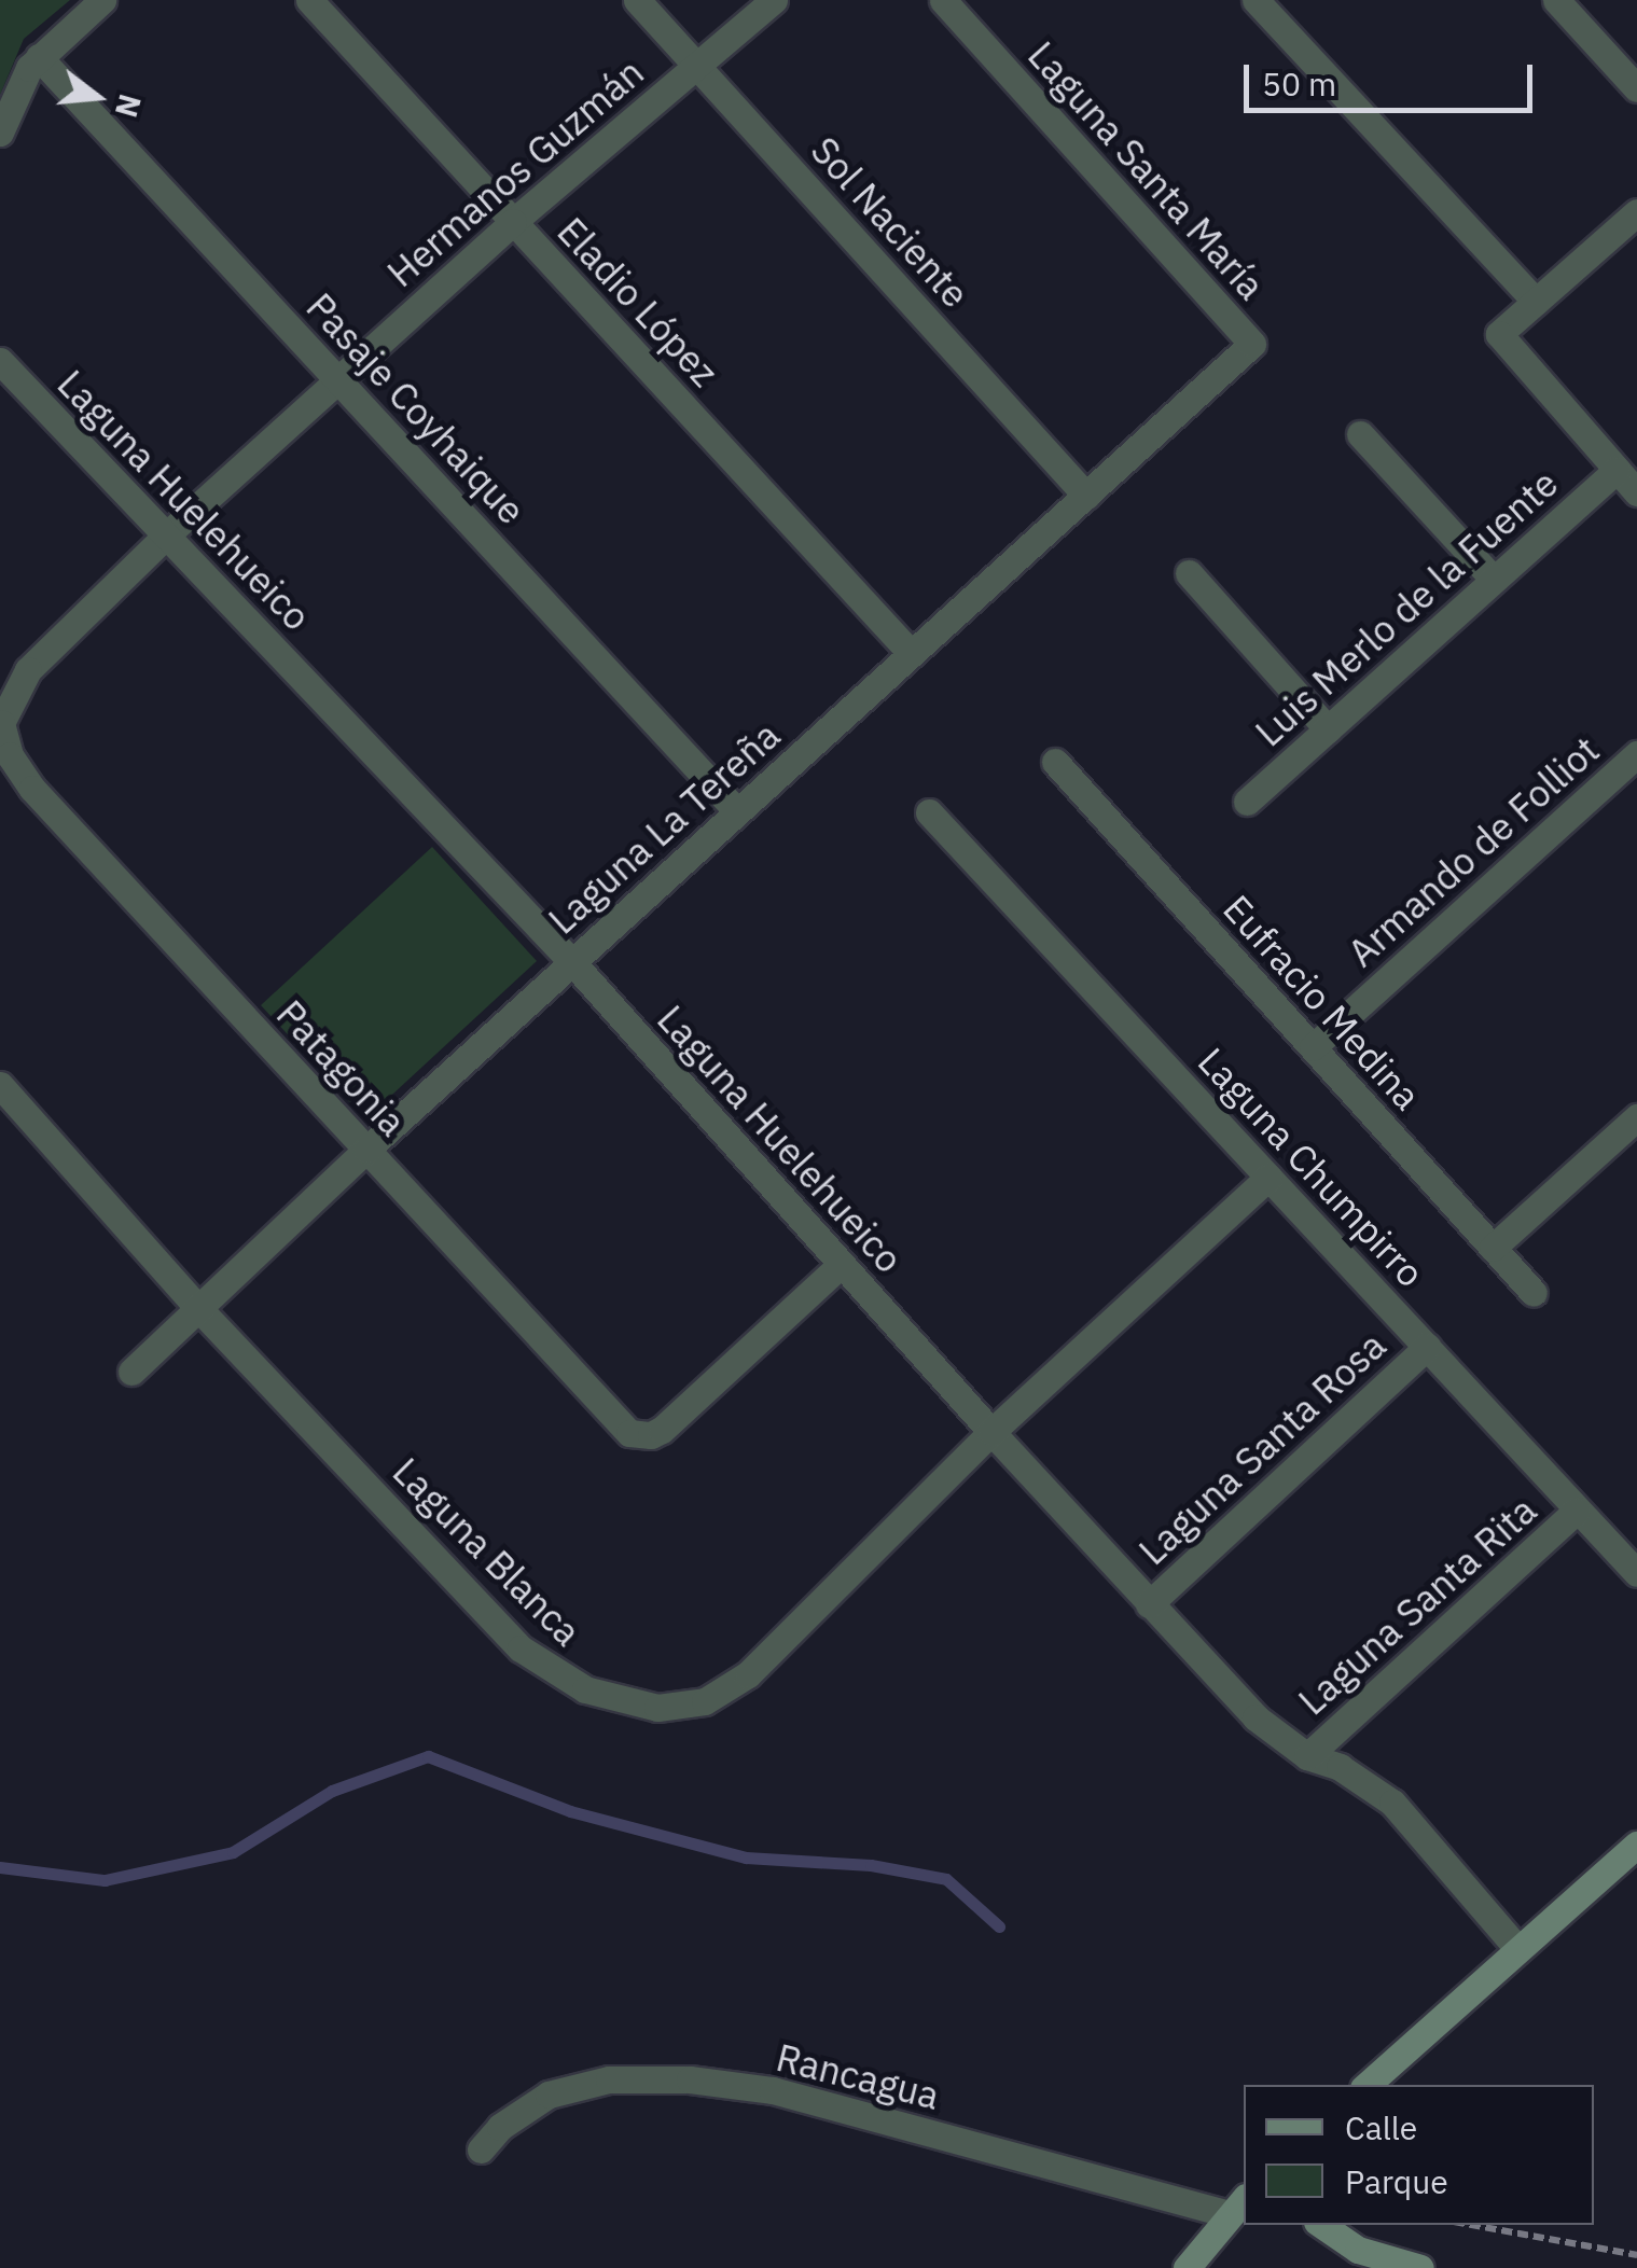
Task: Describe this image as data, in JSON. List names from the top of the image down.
{
  "streets": {
    "street": [
      "Laguna Santa María",
      "Hermanos Guzmán",
      "Sol Naciente",
      "Eladio López",
      "Pasaje Coyhaique",
      "Laguna Huelehueico",
      "Luis Merlo de la Fuente",
      "Laguna La Tereña",
      "Armando de Folliot",
      "Eufracio Medina",
      "Patagonia",
      "Laguna Chumpirro",
      "Laguna Santa Rosa",
      "Laguna Blanca",
      "Laguna Santa Rita",
      "Rancagua"
    ]
  },
  "crossings": [
    ["Laguna Santa María", "Laguna La Tereña"],
    ["Hermanos Guzmán", "Sol Naciente"],
    ["Hermanos Guzmán", "Eladio López"],
    ["Hermanos Guzmán", "Pasaje Coyhaique"],
    ["Hermanos Guzmán", "Laguna Huelehueico"],
    ["Hermanos Guzmán", "Patagonia"],
    ["Sol Naciente", "Laguna La Tereña"],
    ["Eladio López", "Laguna La Tereña"],
    ["Pasaje Coyhaique", "Laguna La Tereña"],
    ["Laguna Huelehueico", "Laguna La Tereña"],
    ["Laguna Huelehueico", "Patagonia"],
    ["Laguna Huelehueico", "Laguna Santa Rosa"],
    ["Laguna Huelehueico", "Laguna Blanca"],
    ["Laguna Huelehueico", "Laguna Santa Rita"],
    ["Laguna La Tereña", "Patagonia"],
    ["Laguna La Tereña", "Laguna Blanca"],
    ["Armando de Folliot", "Eufracio Medina"],
    ["Laguna Chumpirro", "Laguna Santa Rosa"],
    ["Laguna Chumpirro", "Laguna Blanca"],
    ["Laguna Chumpirro", "Laguna Santa Rita"]
  ],
  "legend": ["Calle", "Parque"],
  "scale_bar": "50 m",
  "north": "right"
}
